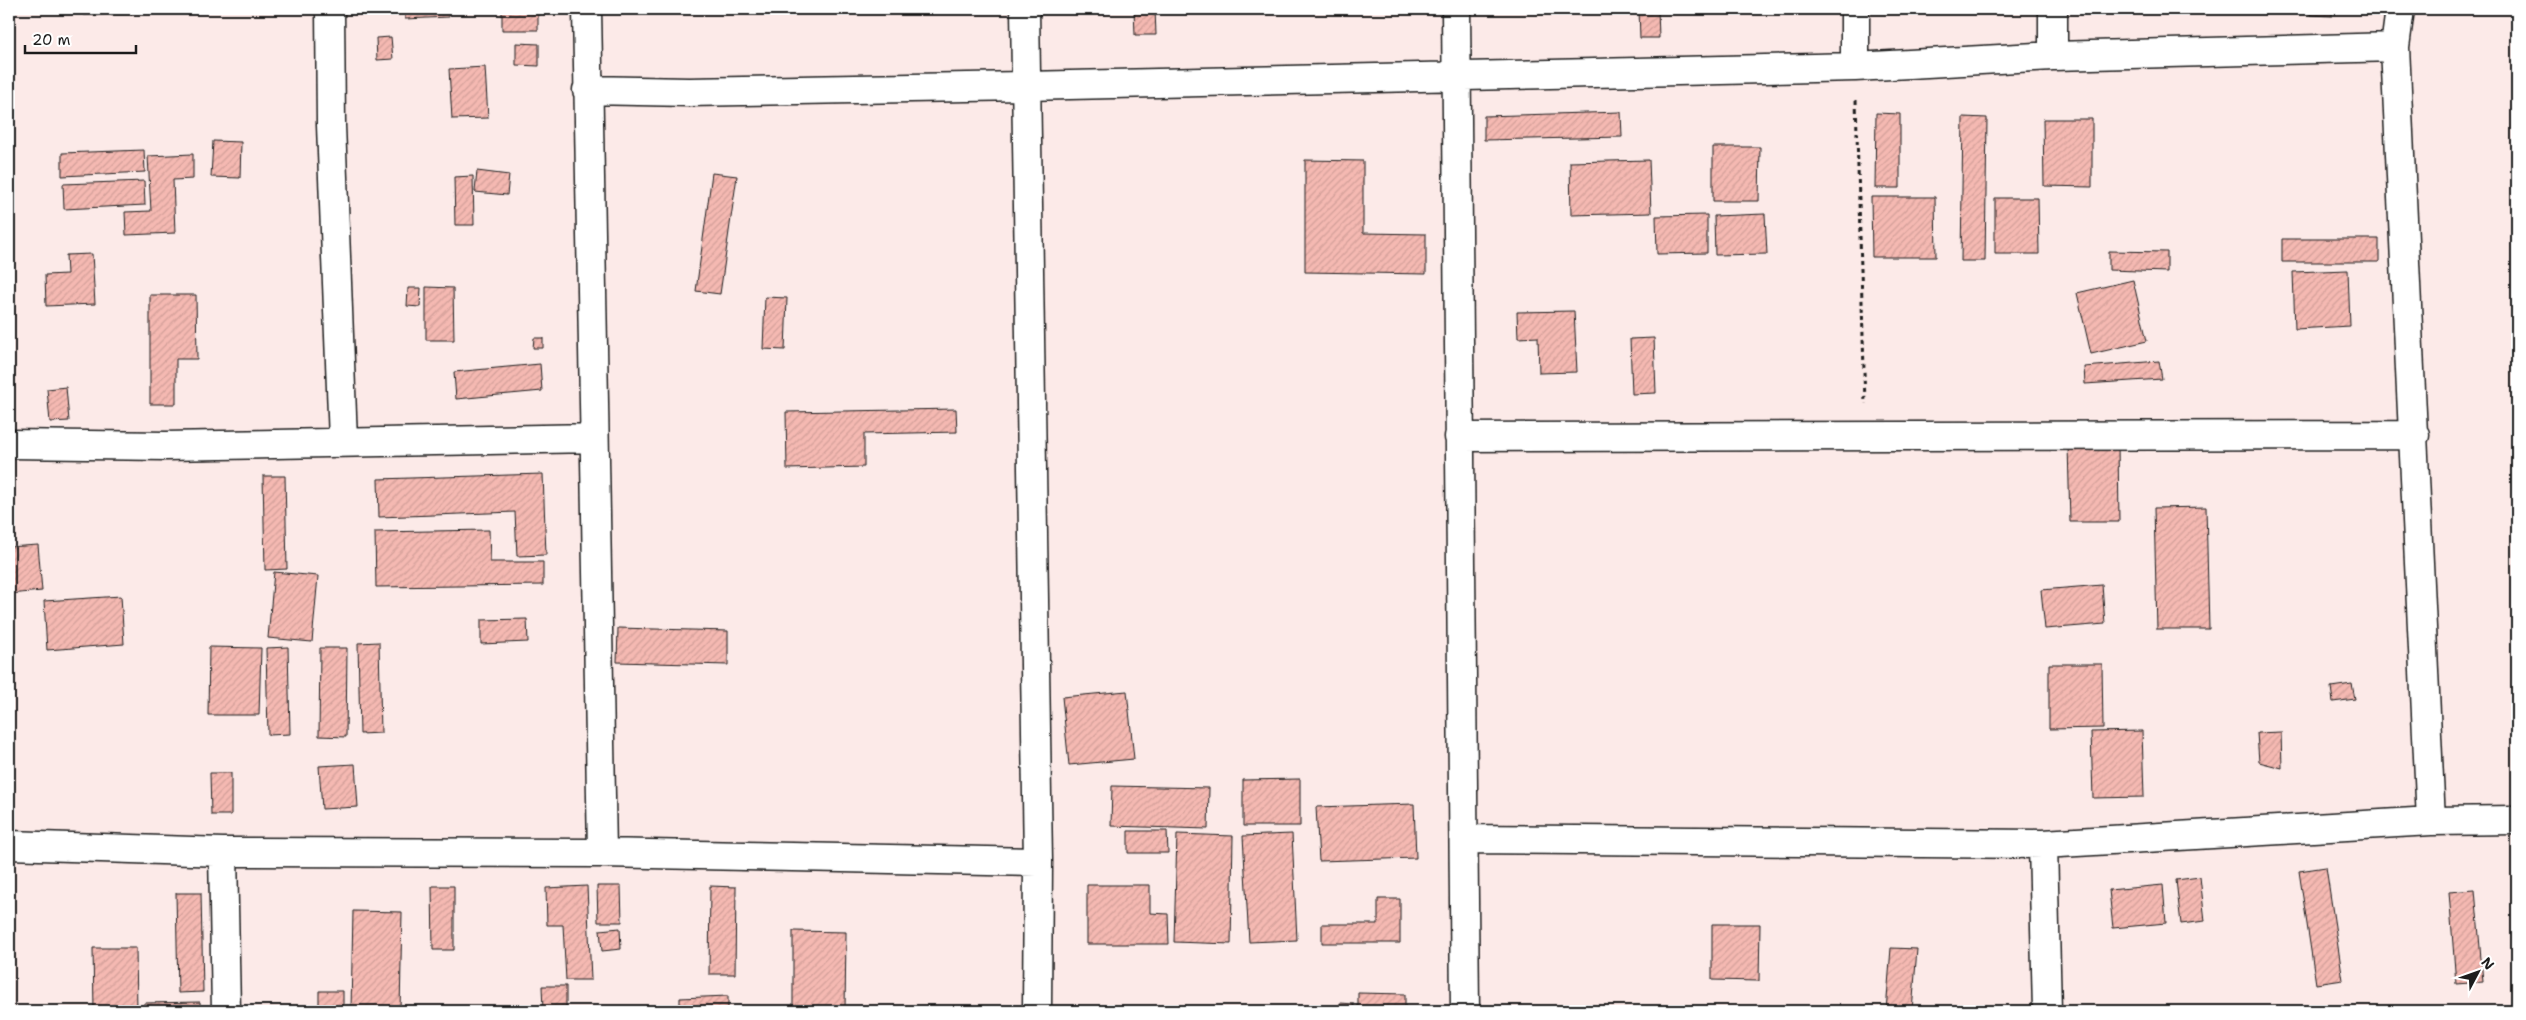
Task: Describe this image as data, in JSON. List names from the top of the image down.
{
  "scale_bar": "20 m",
  "north": "top right"
}
